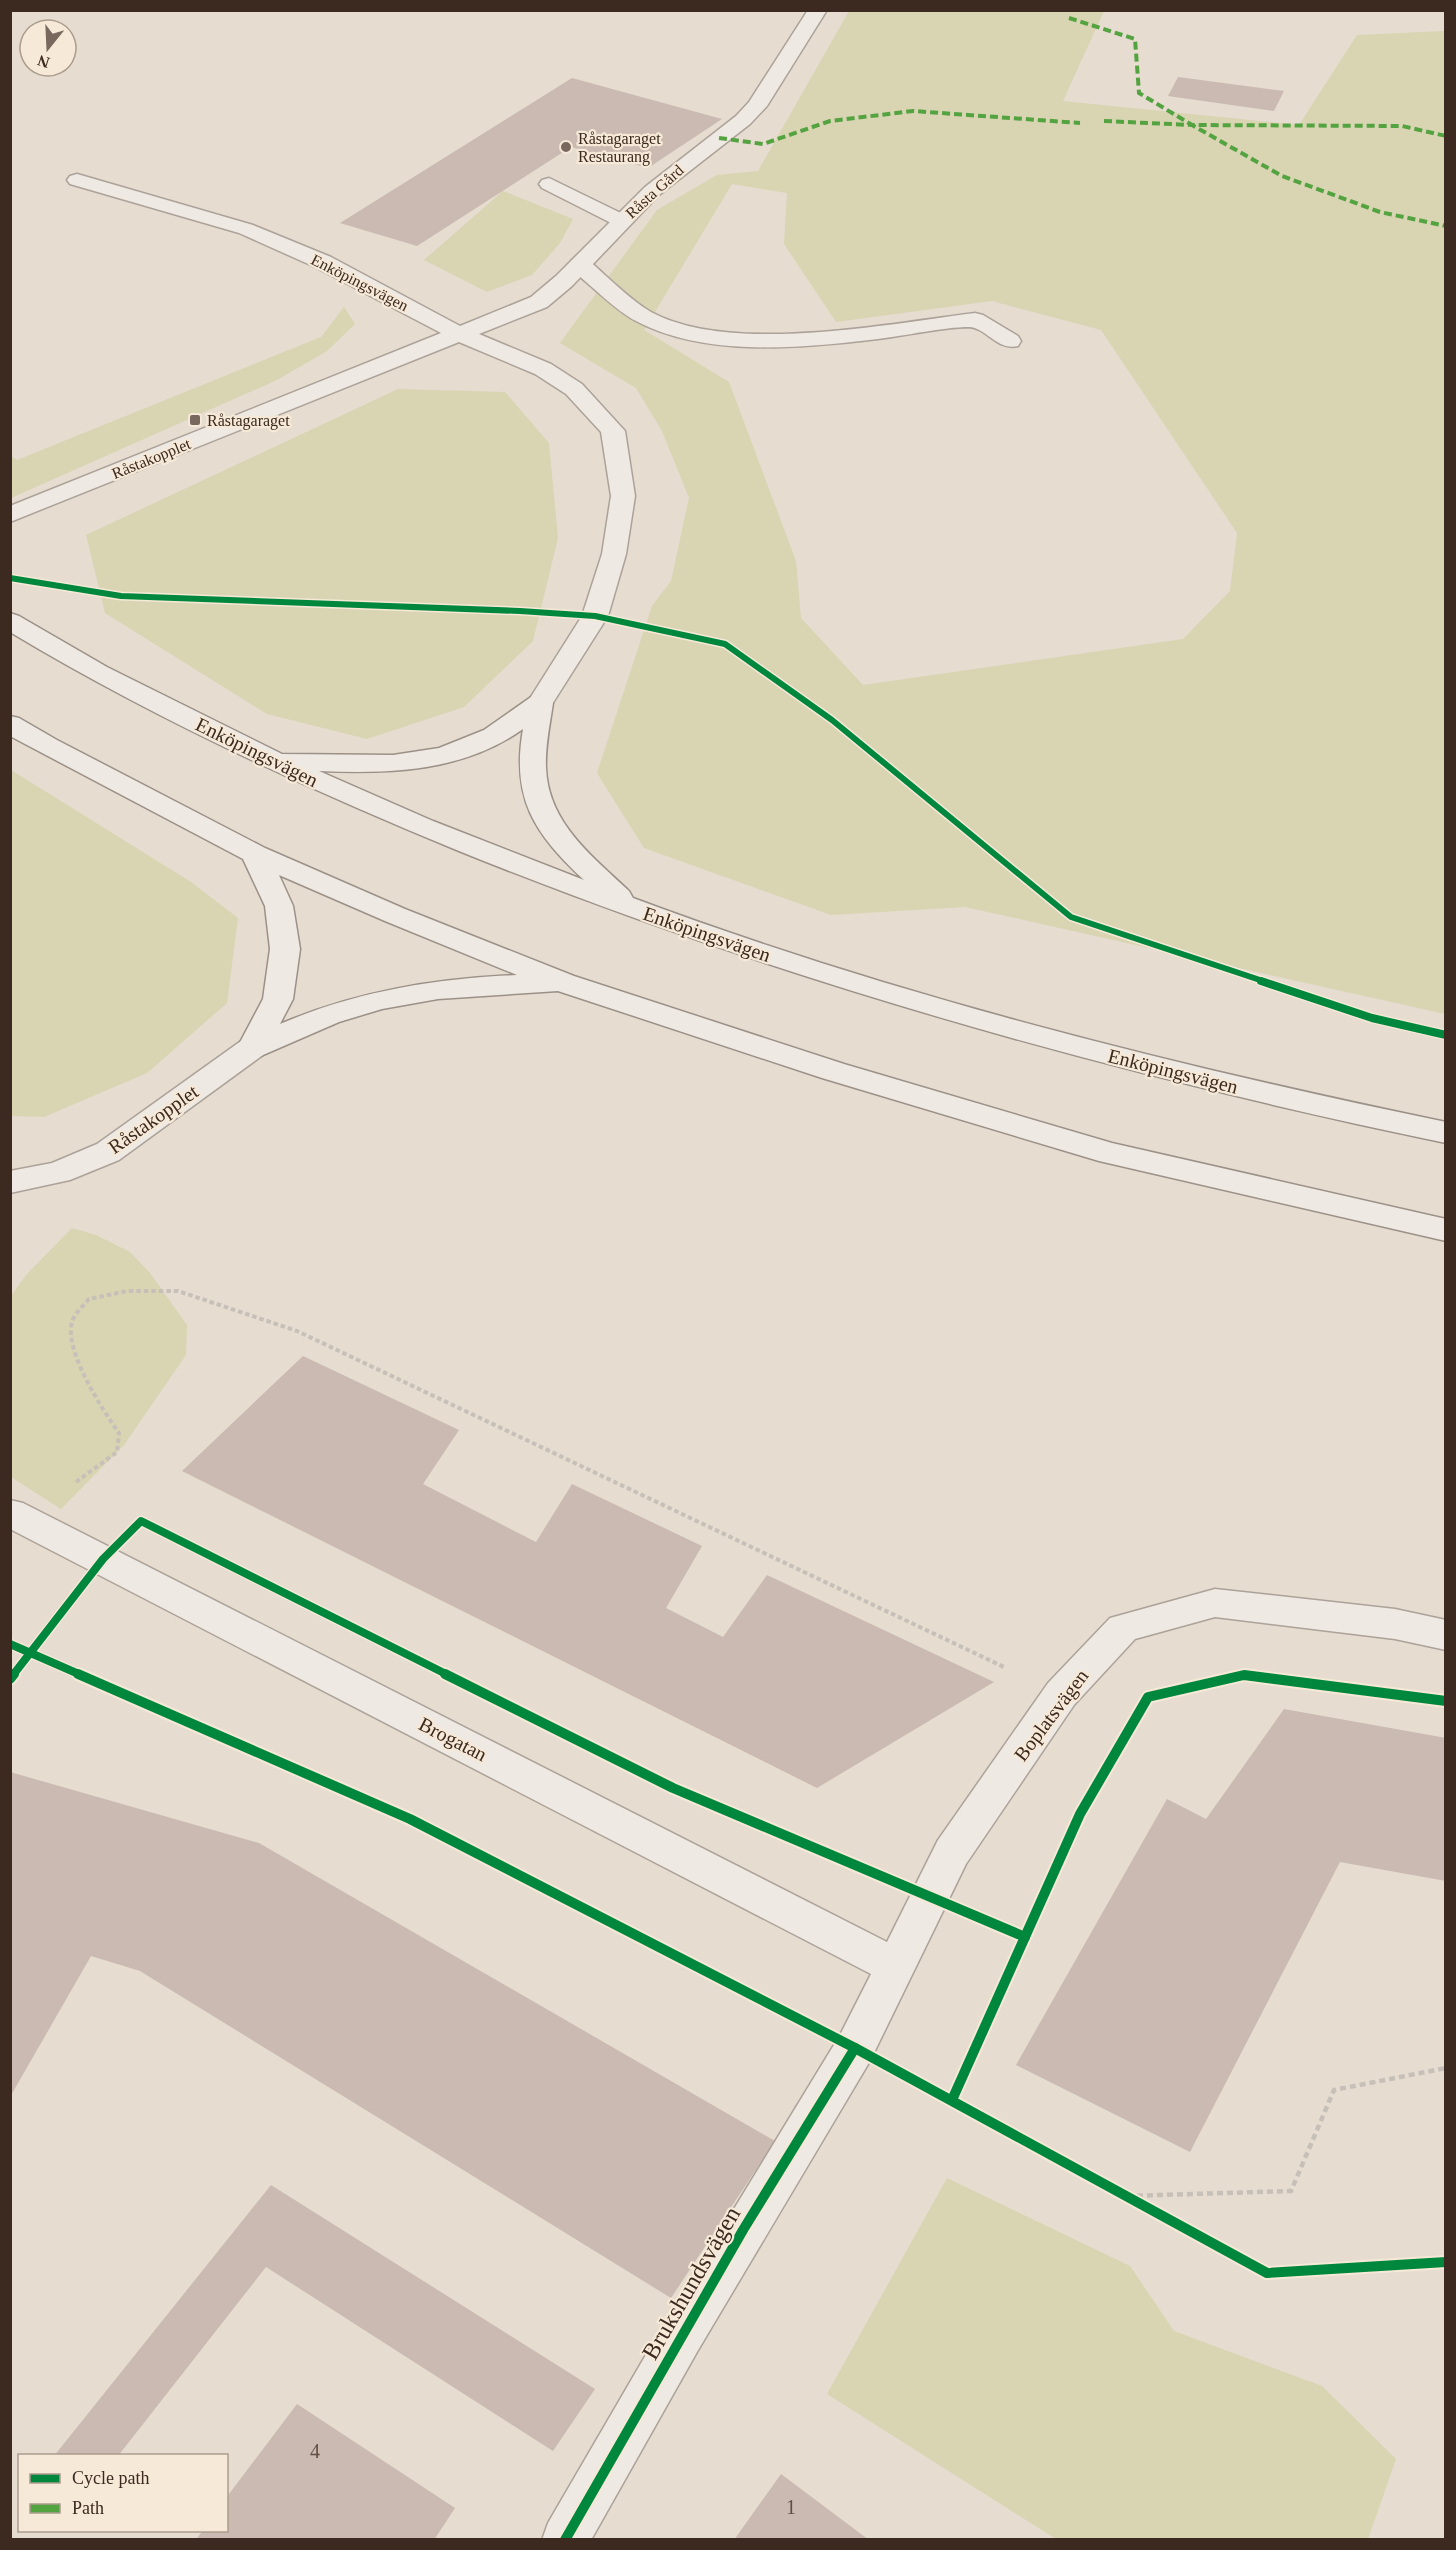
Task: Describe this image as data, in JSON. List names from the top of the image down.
{
  "streets": {
    "street": [
      "Råsta Gård",
      "Enköpingsvägen",
      "Råstakopplet",
      "Boplatsvägen",
      "Brogatan",
      "Brukshundsvägen"
    ]
  },
  "crossings": [
    ["Råsta Gård", "Enköpingsvägen"],
    ["Råsta Gård", "Råstakopplet"],
    ["Enköpingsvägen", "Råstakopplet"],
    ["Boplatsvägen", "Brogatan"],
    ["Boplatsvägen", "Brukshundsvägen"],
    ["Brogatan", "Brukshundsvägen"]
  ],
  "places": {
    "other": ["Råstagaraget Restaurang"],
    "transit": ["Råstagaraget"]
  },
  "house_numbers": ["4", "1"],
  "legend": ["Cycle path", "Path"],
  "north": "bottom"
}
